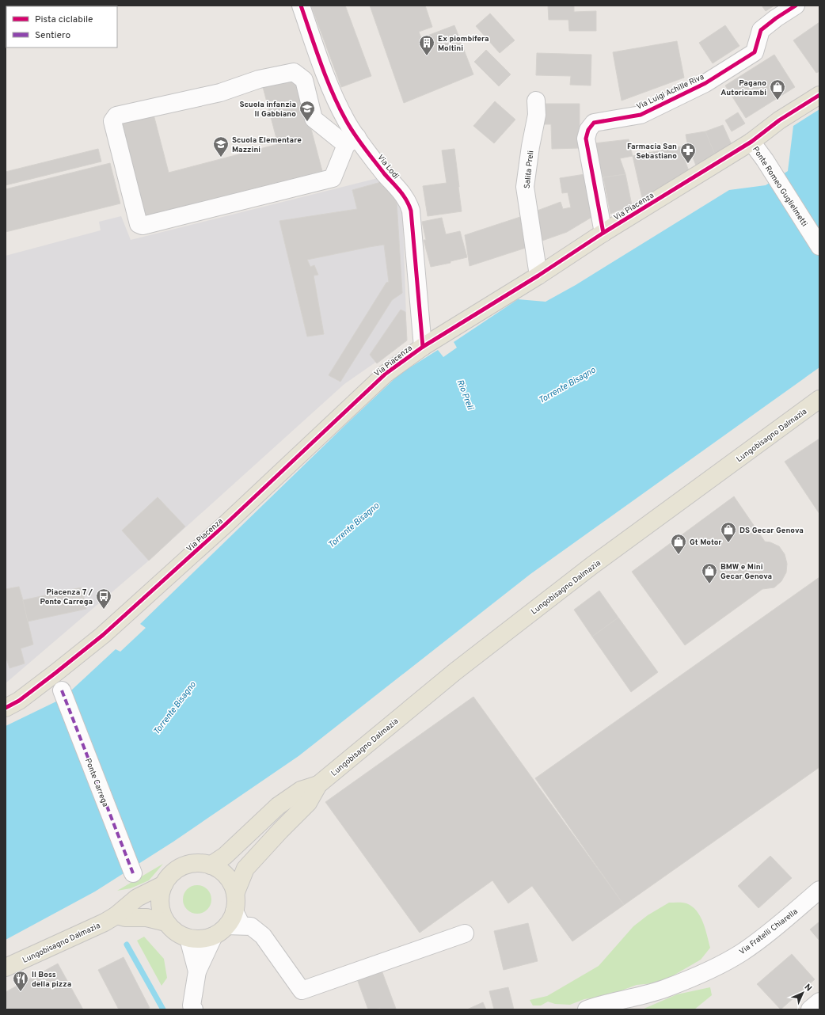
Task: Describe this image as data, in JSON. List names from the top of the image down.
{
  "streets": {
    "main road": ["Via Piacenza", "Lungobisagno Dalmazia"],
    "street": [
      "Via Luigi Achille Riva",
      "Via Lodi",
      "Salita Preli",
      "Ponte Romeo Guglielmetti",
      "Ponte Carrega",
      "Via Fratelli Chiarella"
    ]
  },
  "crossings": [
    ["Via Luigi Achille Riva", "Via Piacenza"],
    ["Via Lodi", "Via Piacenza"],
    ["Salita Preli", "Via Piacenza"],
    ["Ponte Romeo Guglielmetti", "Via Piacenza"]
  ],
  "water": ["Torrente Bisagno", "Rio Preli"],
  "places": {
    "building": ["Ex piombifera Moltini"],
    "shop": [
      "Pagano Autoricambi",
      "DS Gecar Genova",
      "Gt Motor",
      "BMW e Mini Gecar Genova"
    ],
    "school or university": ["Scuola infanzia Il Gabbiano", "Scuola Elementare Mazzini"],
    "pharmacy": ["Farmacia San Sebastiano"],
    "bus stop": ["Piacenza 7 / Ponte Carrega"],
    "restaurant": ["Il Boss della pizza"]
  },
  "legend": ["Pista ciclabile", "Sentiero"],
  "north": "top right"
}
